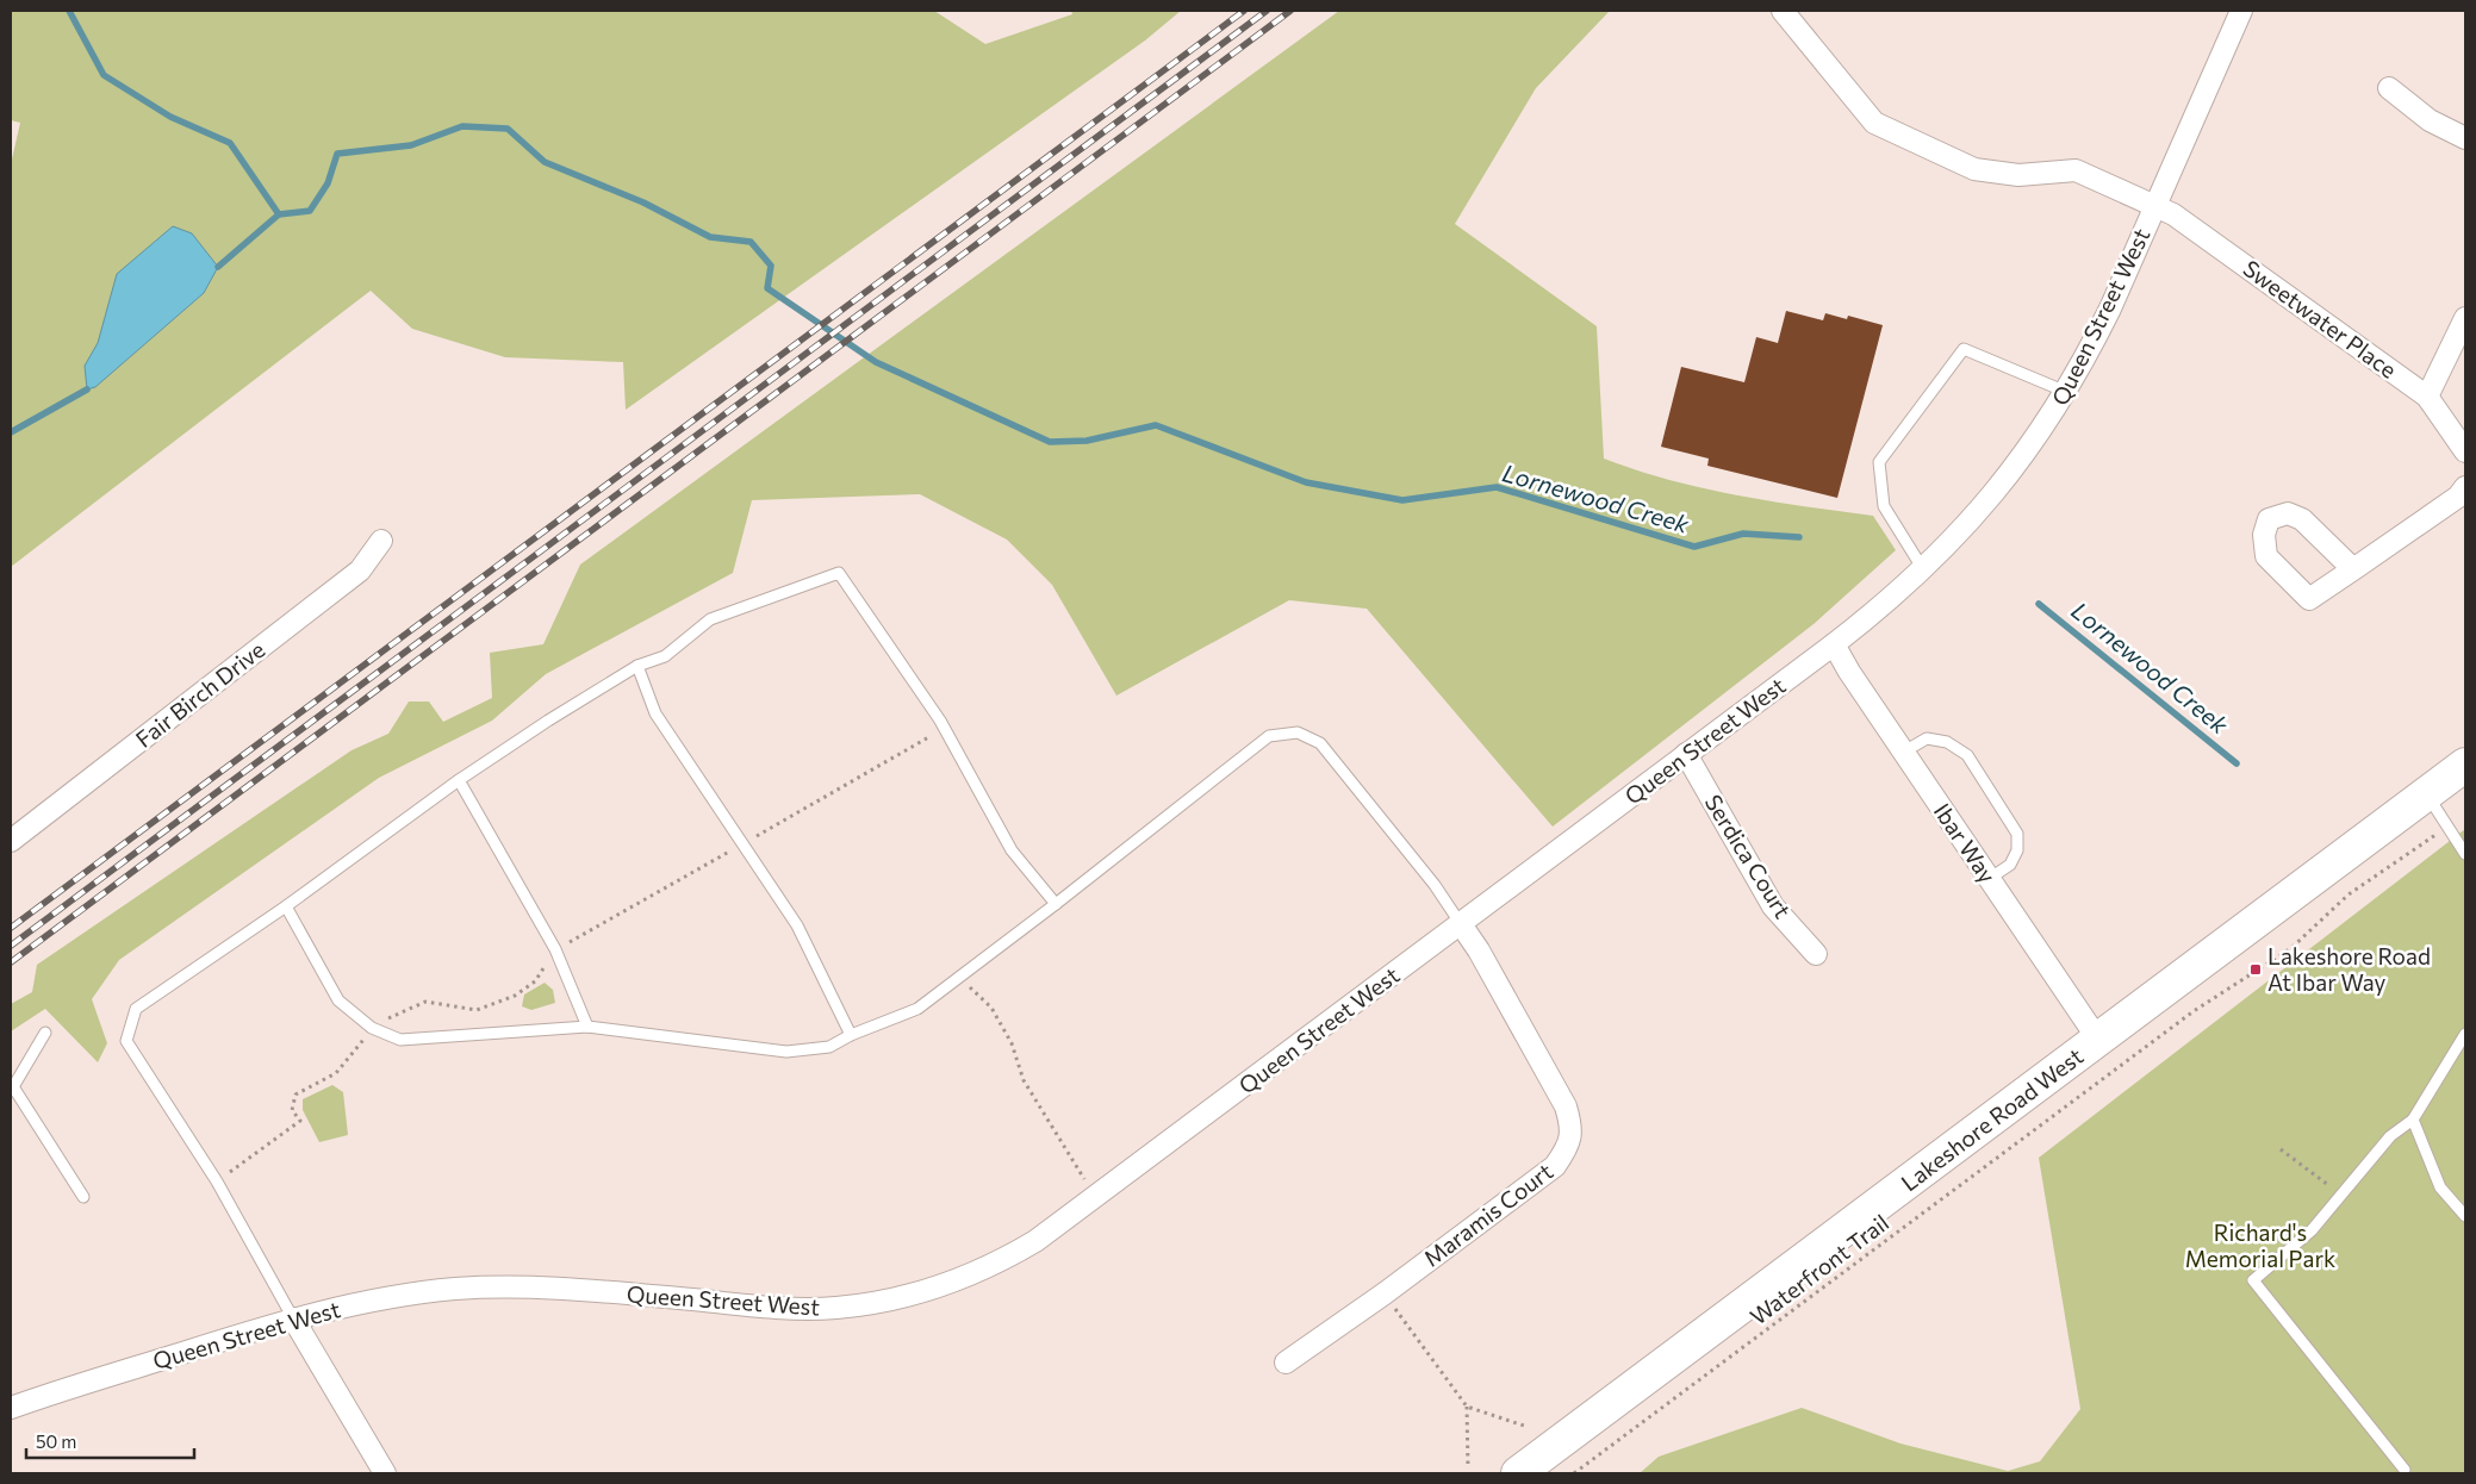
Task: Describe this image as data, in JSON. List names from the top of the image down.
{
  "streets": {
    "main road": ["Lakeshore Road West"],
    "street": [
      "Queen Street West",
      "Sweetwater Place",
      "Fair Birch Drive",
      "Ibar Way",
      "Serdica Court",
      "Maramis Court"
    ],
    "path": ["Waterfront Trail"]
  },
  "crossings": [
    ["Queen Street West", "Sweetwater Place"],
    ["Queen Street West", "Ibar Way"],
    ["Queen Street West", "Serdica Court"],
    ["Queen Street West", "Maramis Court"],
    ["Ibar Way", "Lakeshore Road West"]
  ],
  "water": ["Lornewood Creek"],
  "parks": ["Richard's Memorial Park"],
  "places": {
    "transit": ["Lakeshore Road At Ibar Way"]
  },
  "scale_bar": "50 m"
}
